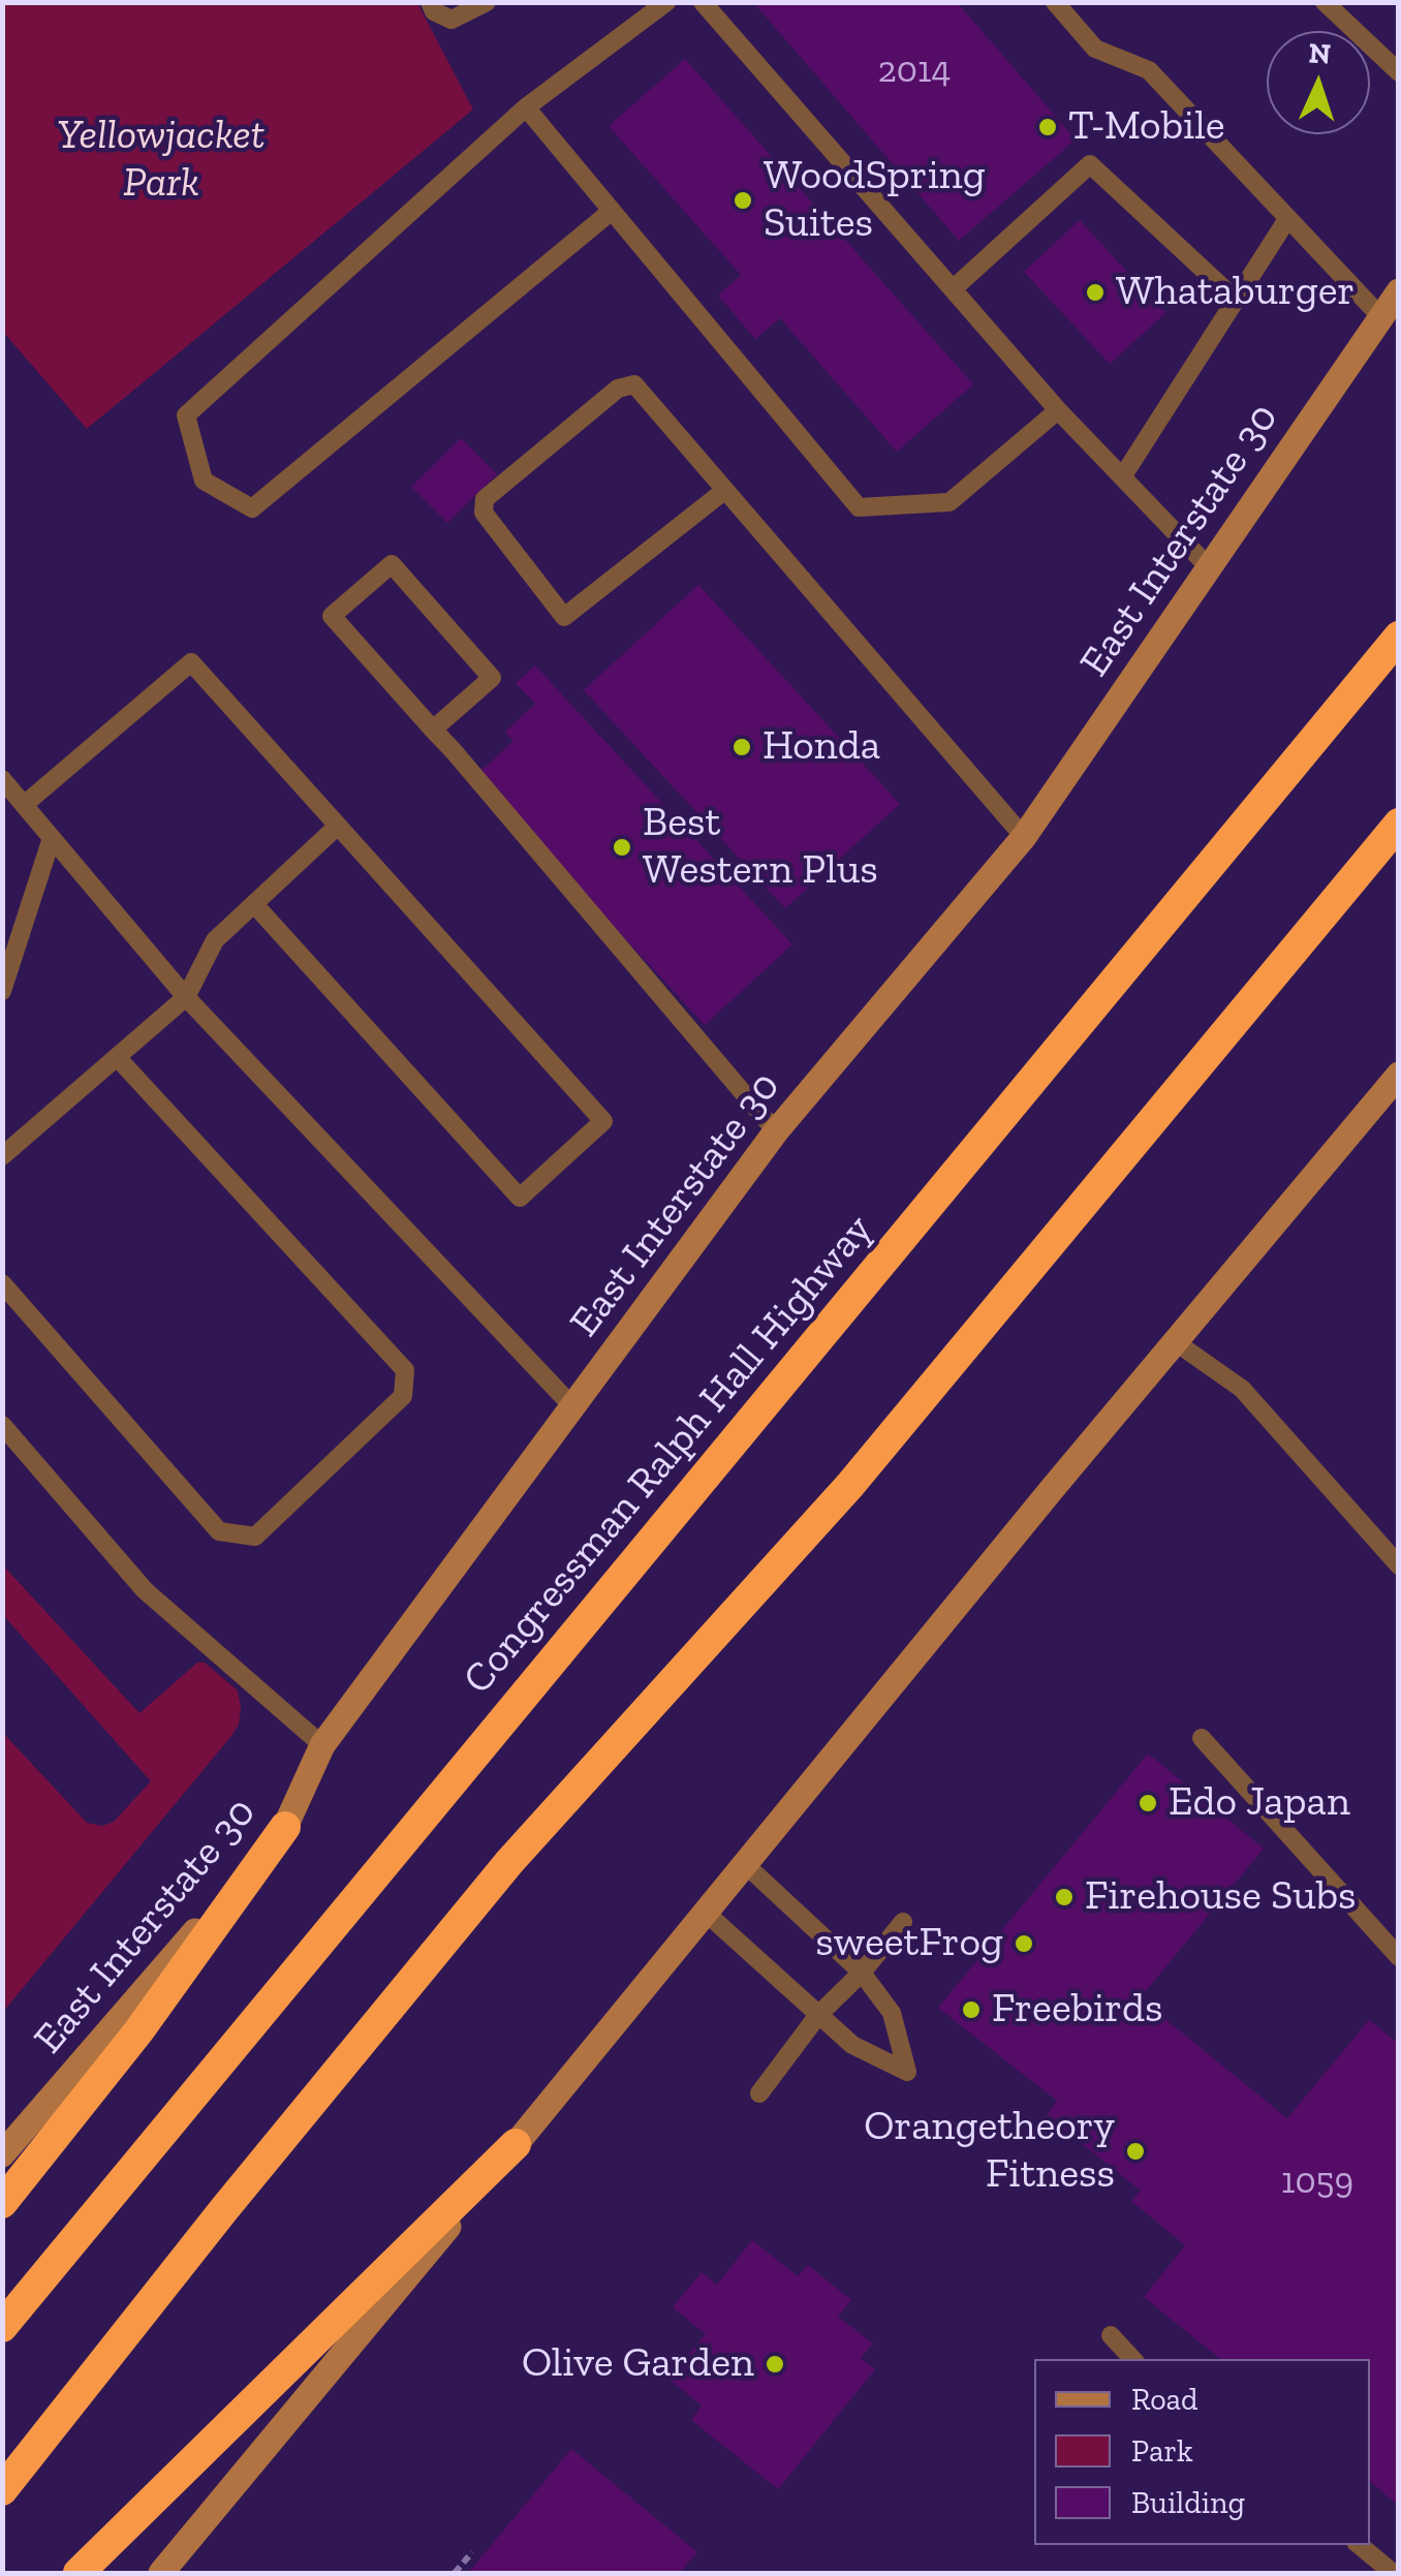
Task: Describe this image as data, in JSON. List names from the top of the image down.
{
  "streets": {
    "highway": ["Congressman Ralph Hall Highway"],
    "main road": ["East Interstate 30"]
  },
  "parks": ["Yellowjacket Park"],
  "places": [
    "T-Mobile",
    "WoodSpring Suites",
    "Whataburger",
    "Honda",
    "Best Western Plus",
    "Edo Japan",
    "Firehouse Subs",
    "sweetFrog",
    "Freebirds",
    "Orangetheory Fitness",
    "Olive Garden"
  ],
  "house_numbers": ["2014", "1059"],
  "legend": ["Road", "Park", "Building"],
  "north": "top"
}
